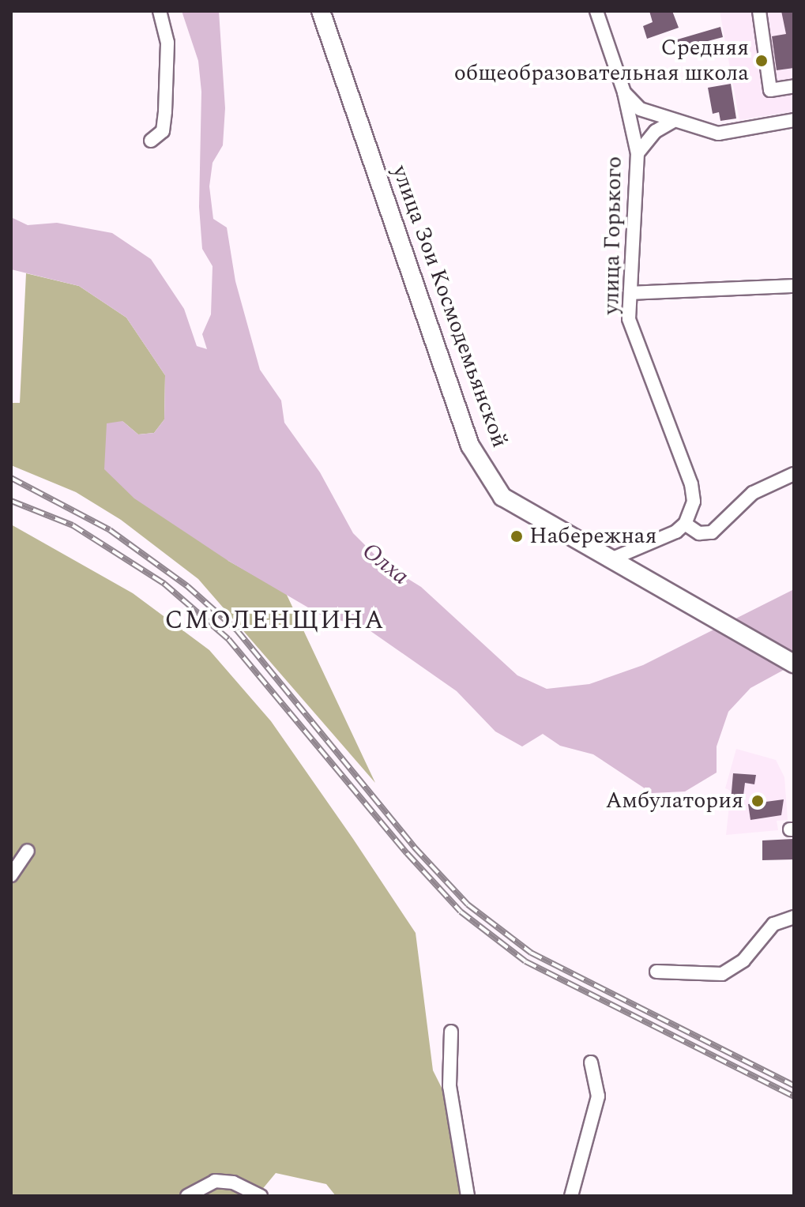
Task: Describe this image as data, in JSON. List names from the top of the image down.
{
  "streets": {
    "main road": ["улица Зои Космодемьянской"],
    "street": ["улица Горького"]
  },
  "districts": ["СМОЛЕНЩИНА"],
  "water": ["Олха"],
  "places": ["Средняя общеобразовательная школа", "Набережная", "Амбулатория"]
}
